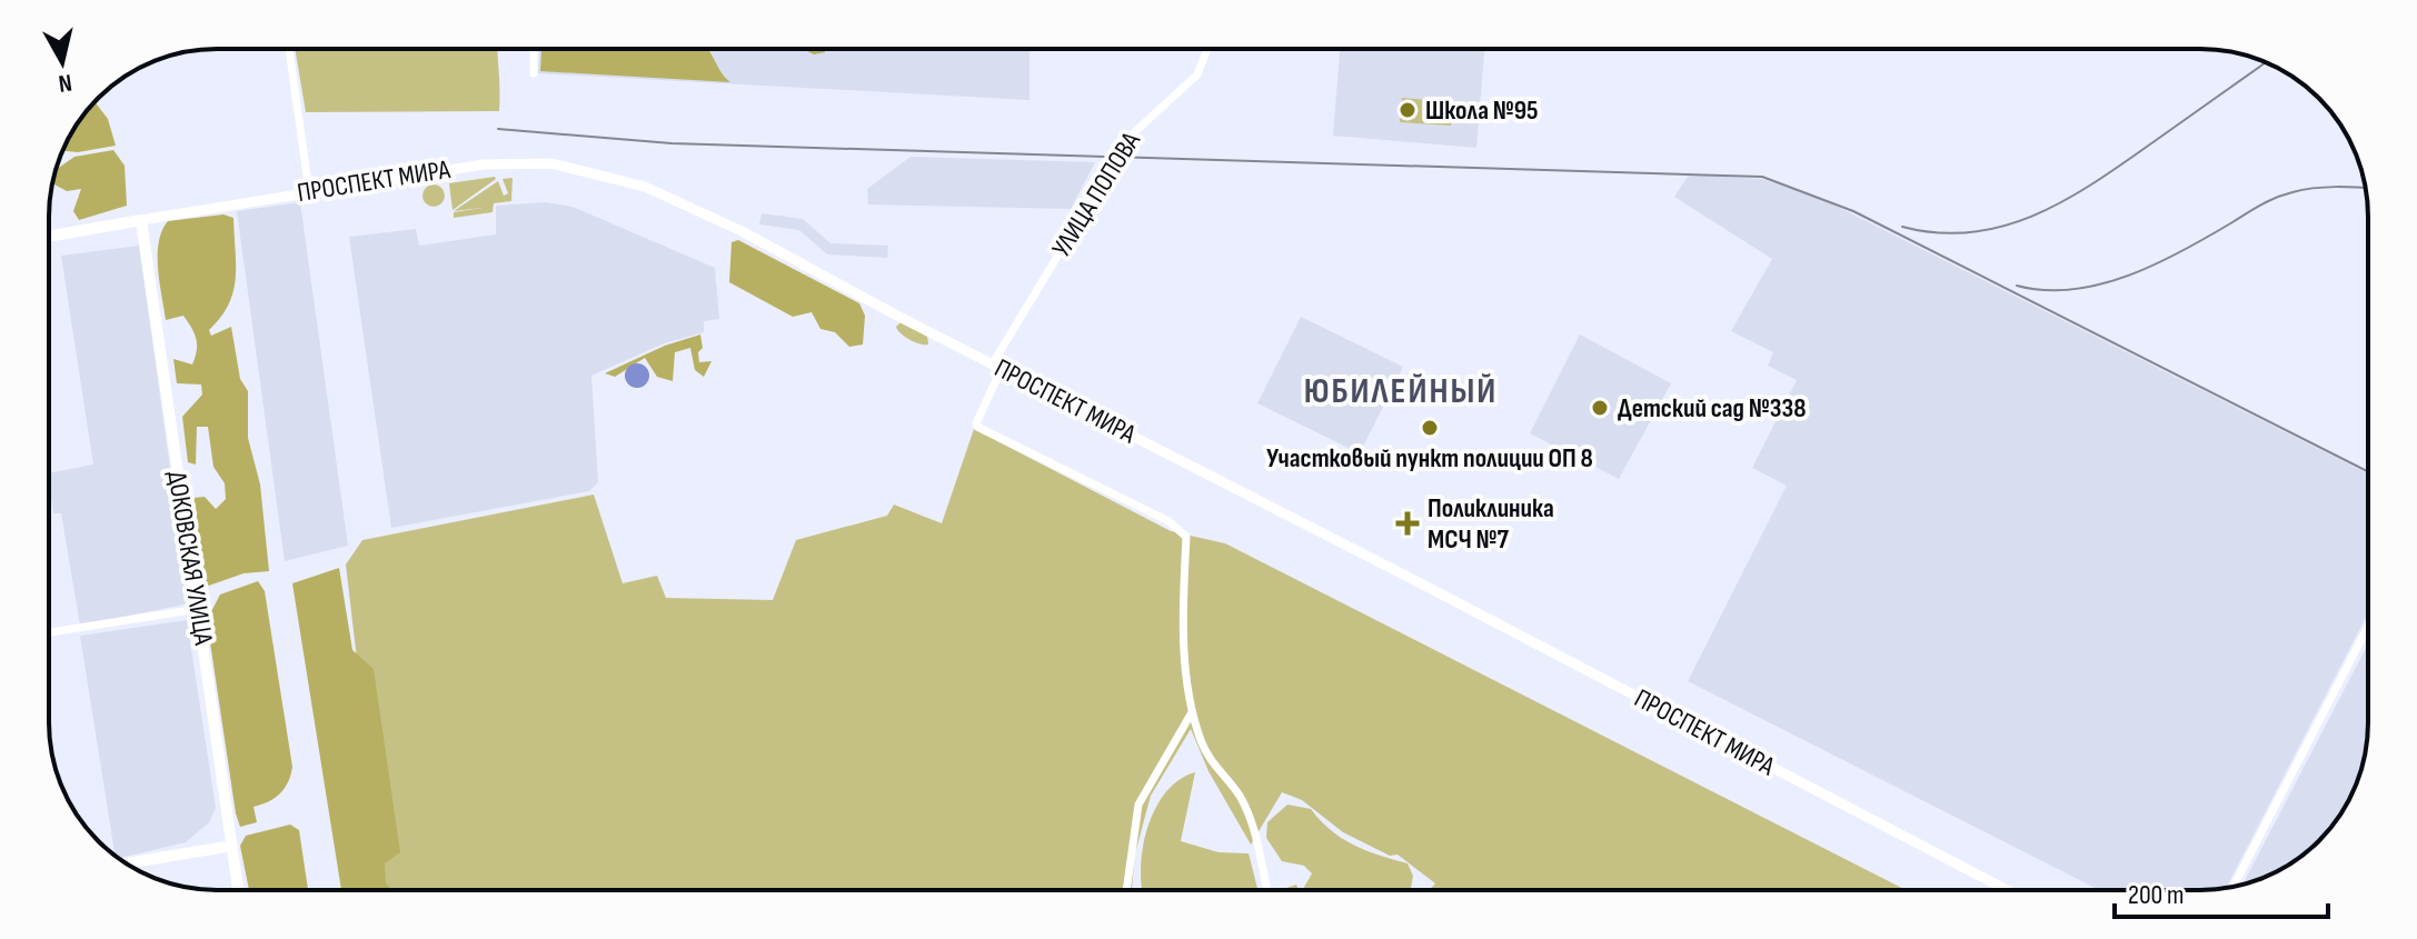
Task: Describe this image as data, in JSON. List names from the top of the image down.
{
  "streets": {
    "main road": ["ПРОСПЕКТ МИРА", "ДОКОВСКАЯ УЛИЦА"],
    "street": ["УЛИЦА ПОПОВА"]
  },
  "crossings": [
    ["ПРОСПЕКТ МИРА", "УЛИЦА ПОПОВА"],
    ["ПРОСПЕКТ МИРА", "ДОКОВСКАЯ УЛИЦА"]
  ],
  "districts": ["ЮБИЛЕЙНЫЙ"],
  "places": {
    "other": ["Школа №95", "Детский сад №338", "Участковый пункт полиции ОП 8"],
    "health": ["Поликлиника МСЧ №7"]
  },
  "scale_bar": "200 m",
  "north": "bottom"
}
